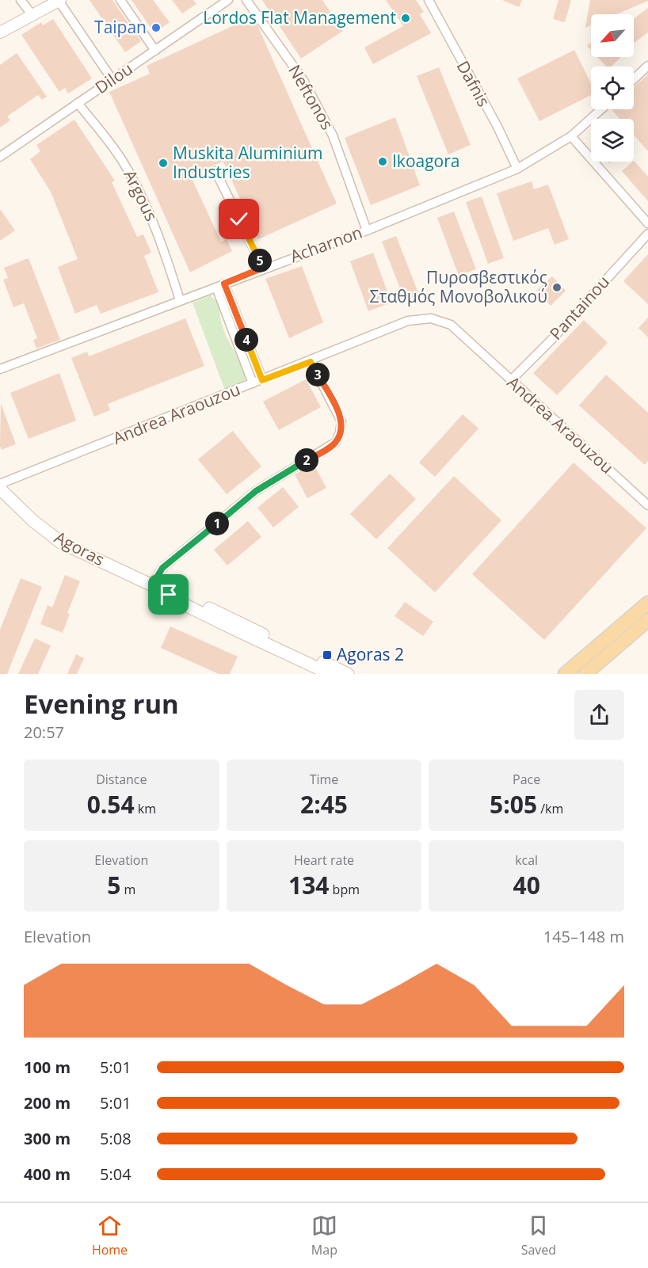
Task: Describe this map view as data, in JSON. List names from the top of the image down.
{
  "streets": {
    "main road": ["Agoras"],
    "street": [
      "Dilou",
      "Dafnis",
      "Neftonos",
      "Argous",
      "Acharnon",
      "Pantainou",
      "Andrea Araouzou"
    ]
  },
  "crossings": [
    ["Dilou", "Argous"],
    ["Dafnis", "Acharnon"],
    ["Neftonos", "Acharnon"],
    ["Argous", "Acharnon"],
    ["Pantainou", "Andrea Araouzou"]
  ],
  "places": {
    "other": [
      "Lordos Flat Management",
      "Taipan",
      "Ikoagora",
      "Muskita Aluminium Industries",
      "Πυροσβεστικός Σταθμός Μονοβολικού"
    ],
    "transit": ["Agoras 2"]
  },
  "north": "bottom left",
  "page": {
    "pins": [
      "5",
      "4",
      "3",
      "2",
      "1"
    ],
    "heading": ["Evening run", "20:57"],
    "stats": [
      ["Distance", "0.54 km"],
      ["Time", "2:45"],
      ["Pace", "5:05 /km"],
      ["Elevation", "5 m"],
      ["Heart rate", "134 bpm"],
      ["kcal", "40"]
    ],
    "chart": ["Elevation", "145–148 m"],
    "list": [
      {
        "name": "100 m",
        "note": "5:01"
      },
      {
        "name": "200 m",
        "note": "5:01"
      },
      {
        "name": "300 m",
        "note": "5:08"
      },
      {
        "name": "400 m",
        "note": "5:04"
      }
    ],
    "tabs": ["Home", "Map", "Saved"]
  }
}
